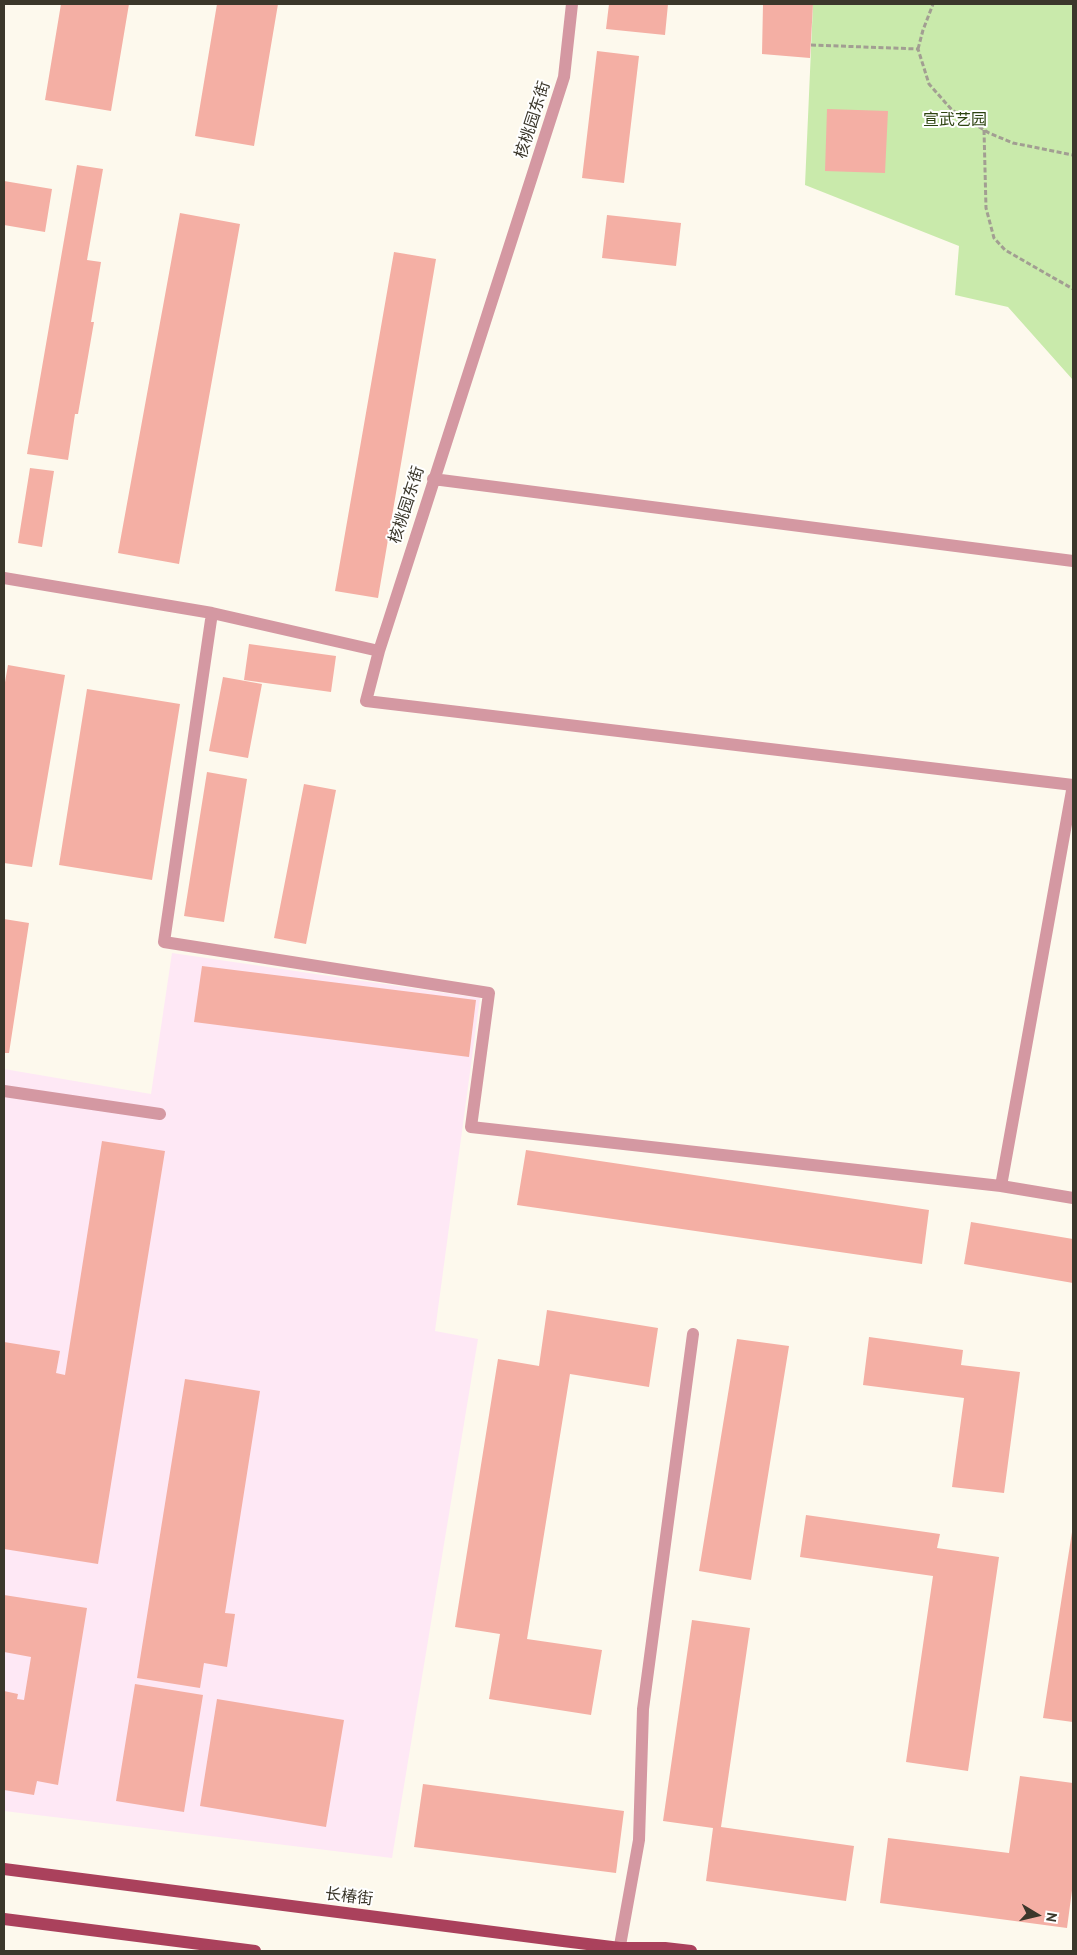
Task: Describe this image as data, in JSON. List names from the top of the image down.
{
  "streets": {
    "main road": ["长椿街"],
    "street": ["核桃园东街"]
  },
  "parks": ["宣武艺园"],
  "north": "right"
}
